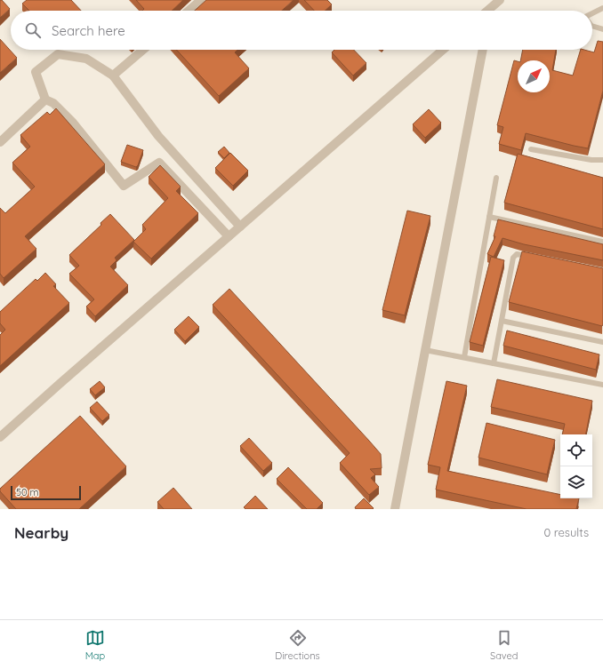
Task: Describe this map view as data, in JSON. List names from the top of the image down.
{
  "scale_bar": "50 m",
  "north": "top right",
  "page": {
    "search": "Search here",
    "scale": "50 m",
    "heading": ["Nearby", "0 results"],
    "nav": ["Map", "Directions", "Saved"]
  }
}
